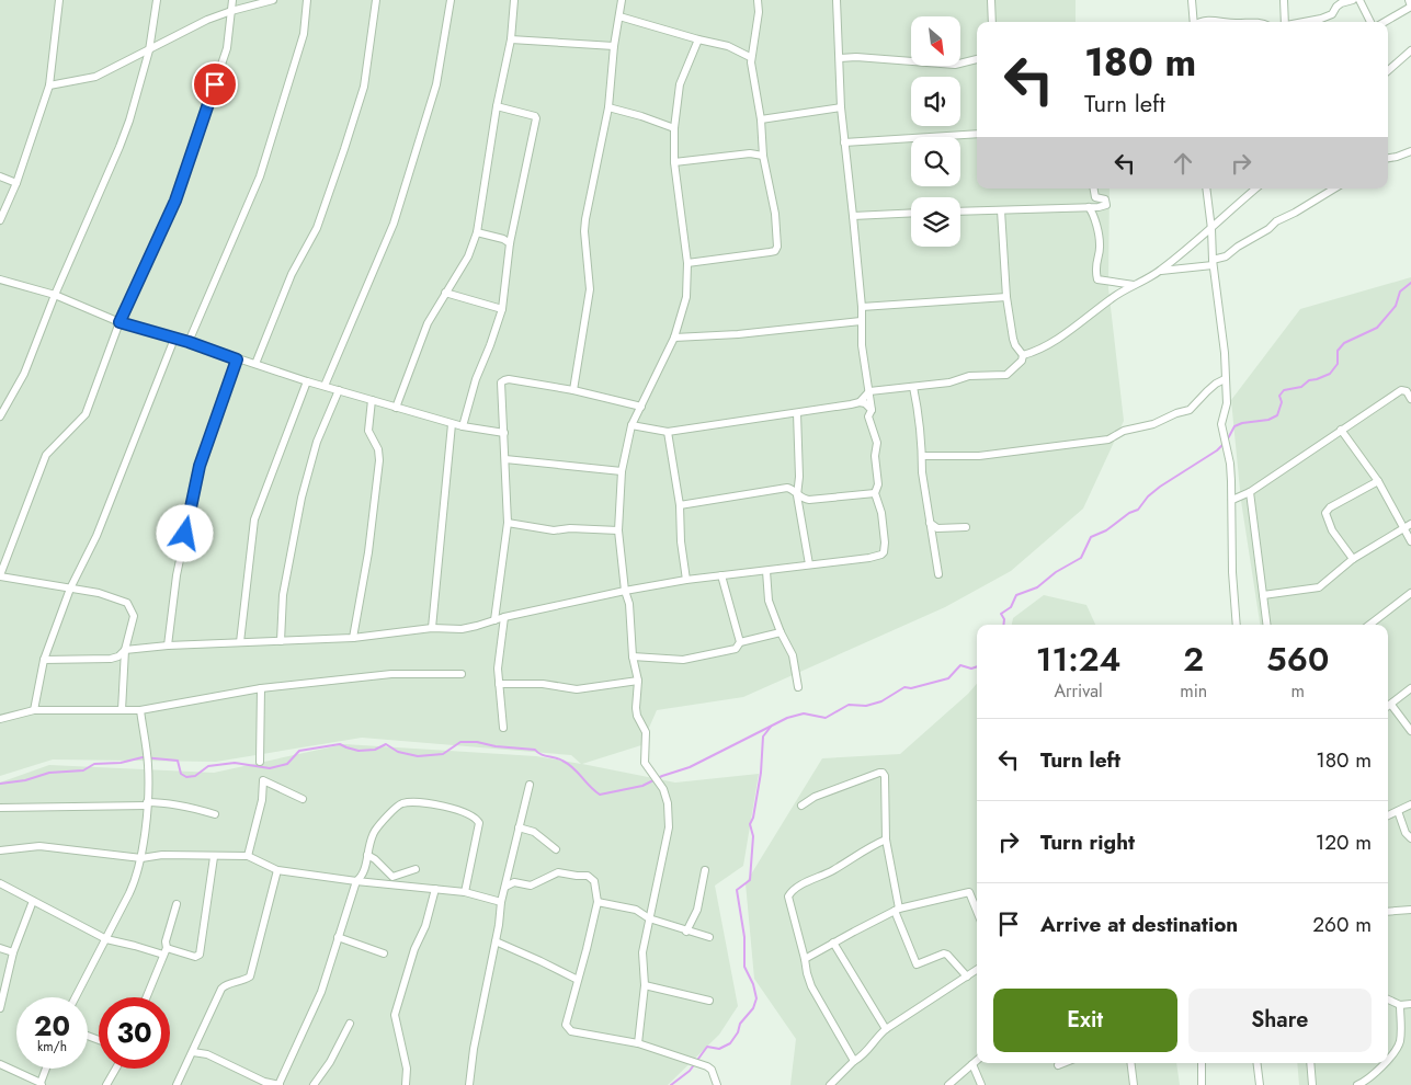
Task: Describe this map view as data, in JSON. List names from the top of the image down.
{
  "north": "bottom right",
  "page": {
    "turn": ["180 m", "Turn left"],
    "eta": [
      "11:24",
      "Arrival",
      "2",
      "min",
      "560",
      "m"
    ],
    "list": [
      {
        "name": "Turn left",
        "value": "180 m"
      },
      {
        "name": "Turn right",
        "value": "120 m"
      },
      {
        "name": "Arrive at destination",
        "value": "260 m"
      }
    ],
    "buttons": ["Exit", "Share"],
    "speed": "20 km/h",
    "limit": "30"
  }
}
